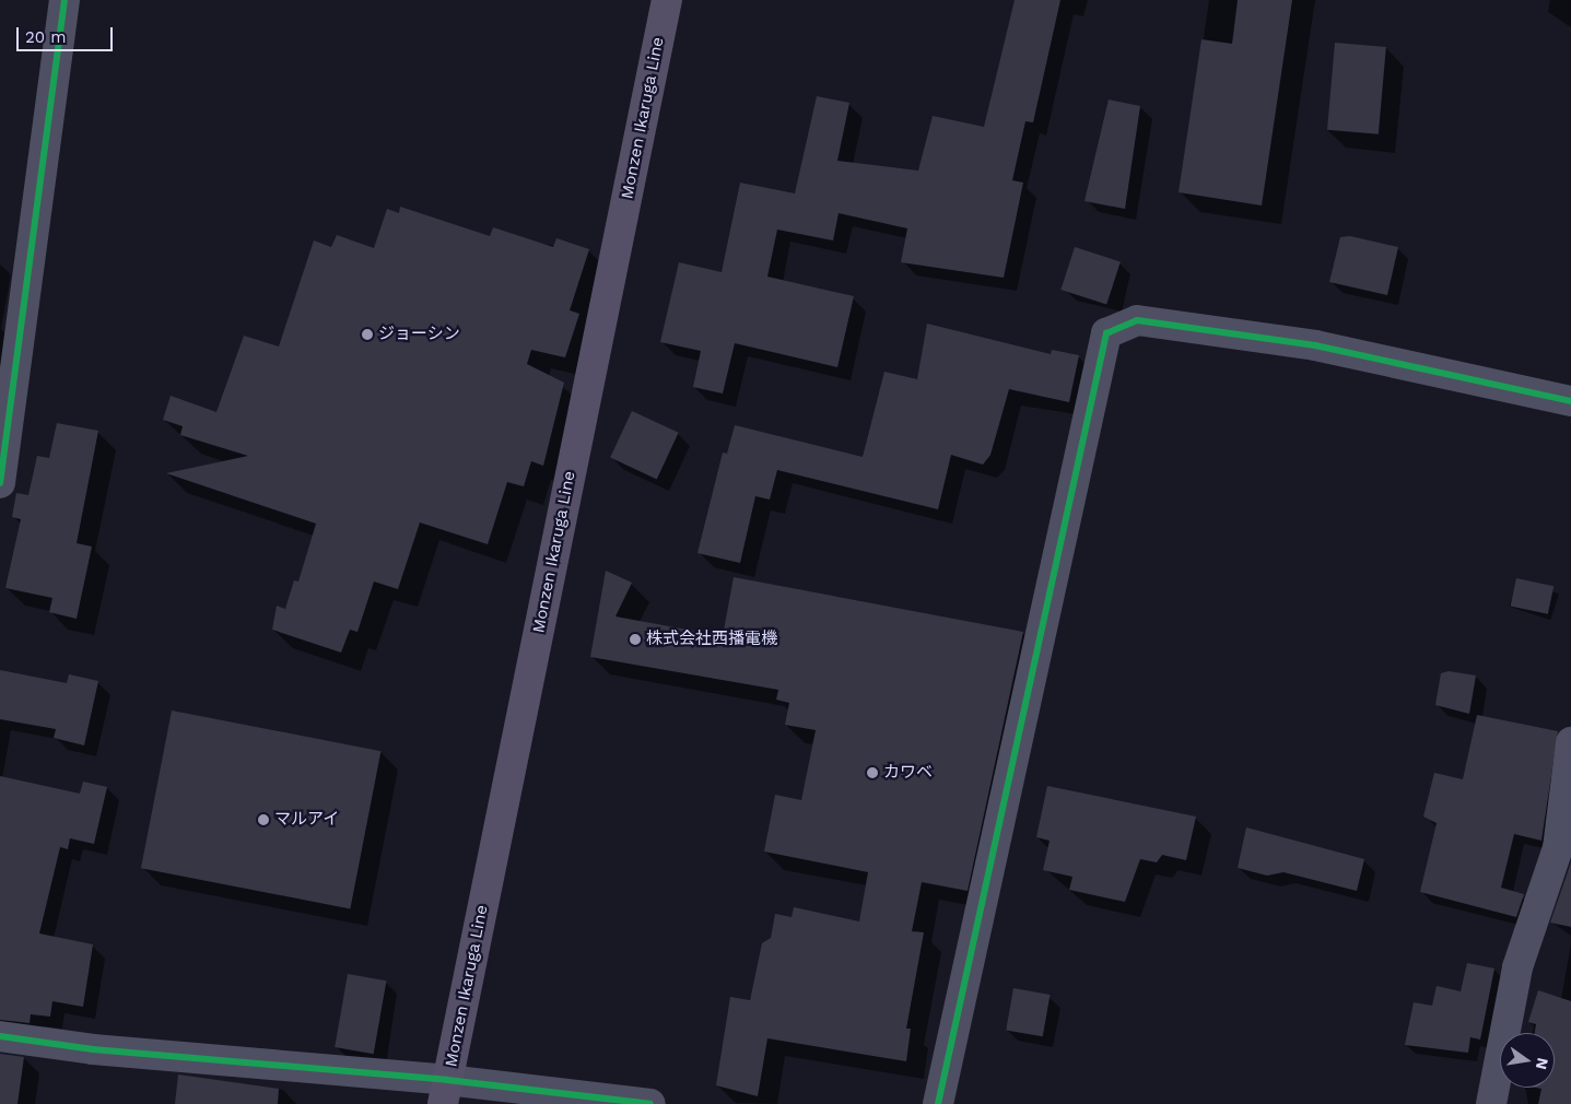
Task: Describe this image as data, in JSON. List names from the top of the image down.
{
  "streets": {
    "main road": ["Monzen Ikaruga Line"]
  },
  "places": [
    "ジョーシン",
    "株式会社西播電機",
    "カワベ",
    "マルアイ"
  ],
  "scale_bar": "20 m",
  "north": "right"
}
